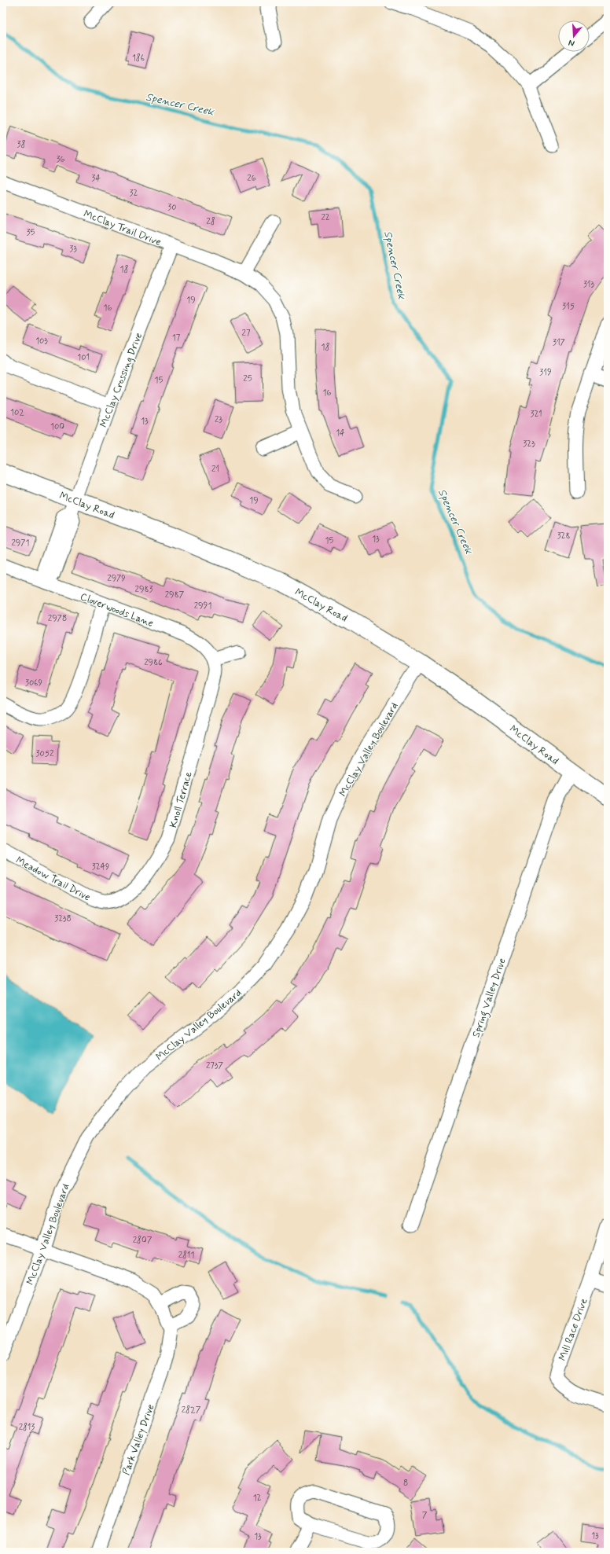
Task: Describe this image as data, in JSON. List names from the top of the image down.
{
  "streets": {
    "main road": ["McClay Road"],
    "street": [
      "McClay Trail Drive",
      "McClay Crossing Drive",
      "Cloverwoods Lane",
      "McClay Valley Boulevard",
      "Knoll Terrace",
      "Meadow Trail Drive",
      "Spring Valley Drive",
      "Mill Race Drive",
      "Park Valley Drive"
    ]
  },
  "crossings": [
    ["McClay Trail Drive", "McClay Crossing Drive"],
    ["McClay Crossing Drive", "McClay Road"],
    ["McClay Crossing Drive", "Cloverwoods Lane"],
    ["McClay Road", "McClay Valley Boulevard"],
    ["McClay Road", "Spring Valley Drive"],
    ["Cloverwoods Lane", "Knoll Terrace"],
    ["McClay Valley Boulevard", "Park Valley Drive"],
    ["Knoll Terrace", "Meadow Trail Drive"]
  ],
  "water": ["Spencer Creek"],
  "house_numbers": [
    "186",
    "38",
    "36",
    "34",
    "26",
    "32",
    "30",
    "22",
    "28",
    "35",
    "33",
    "18",
    "313",
    "19",
    "315",
    "16",
    "27",
    "17",
    "103",
    "317",
    "18",
    "101",
    "319",
    "25",
    "15",
    "16",
    "102",
    "321",
    "23",
    "13",
    "100",
    "14",
    "323",
    "21",
    "19",
    "328",
    "13",
    "15",
    "2971",
    "2979",
    "2983",
    "2987",
    "2991",
    "2978",
    "2986",
    "3069",
    "3052",
    "3249",
    "3238",
    "2737",
    "2807",
    "2811",
    "2827",
    "2813",
    "8",
    "12",
    "7",
    "13",
    "13"
  ],
  "north": "bottom"
}
